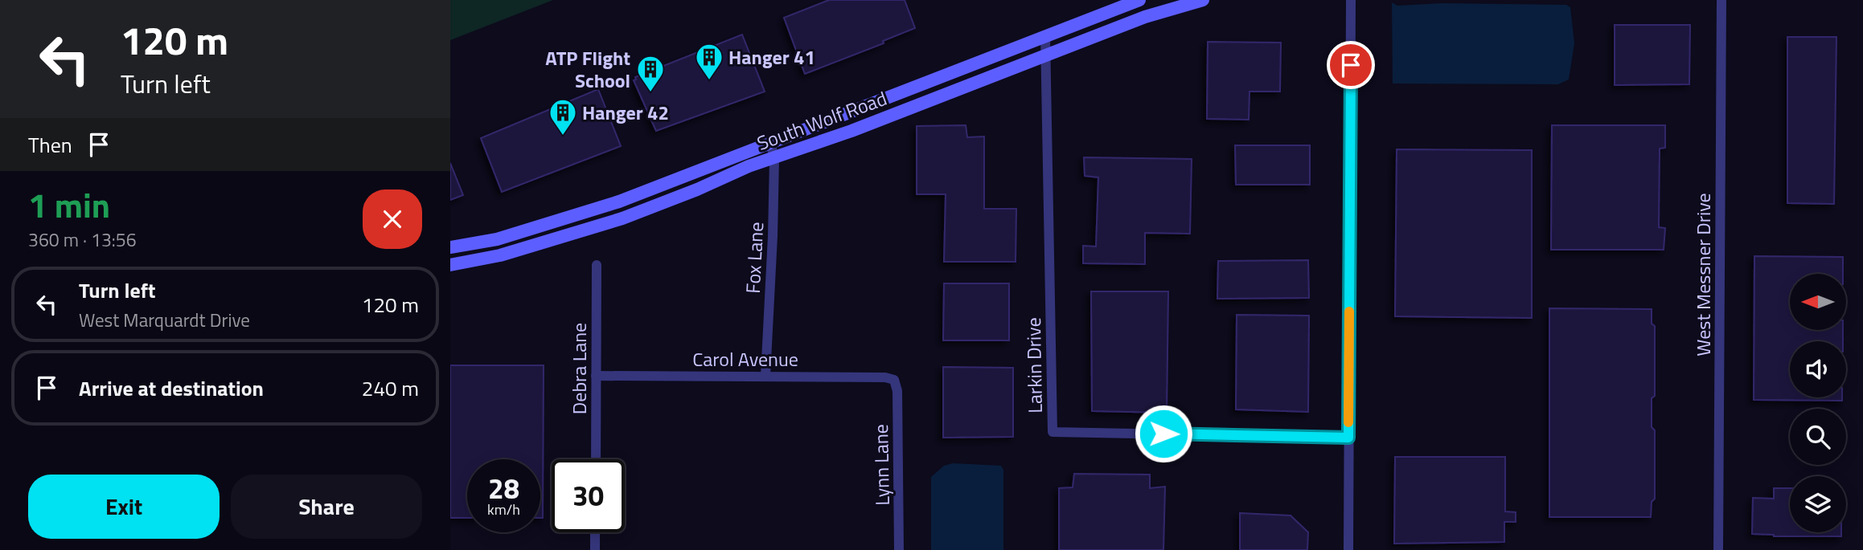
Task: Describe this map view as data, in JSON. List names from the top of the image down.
{
  "streets": {
    "main road": ["South Wolf Road"],
    "street": [
      "Fox Lane",
      "West Messner Drive",
      "Carol Avenue",
      "Larkin Drive",
      "Debra Lane",
      "Lynn Lane"
    ]
  },
  "crossings": [
    ["South Wolf Road", "Fox Lane"],
    ["South Wolf Road", "Larkin Drive"],
    ["Fox Lane", "Carol Avenue"],
    ["Carol Avenue", "Debra Lane"],
    ["Carol Avenue", "Lynn Lane"]
  ],
  "places": {
    "building": ["Hanger 41", "ATP Flight School", "Hanger 42"]
  },
  "north": "left",
  "page": {
    "turn": ["120 m", "Turn left"],
    "then": "Then",
    "heading": ["1 min", "360 m · 13:56"],
    "list": [
      {
        "name": "Turn left",
        "note": "West Marquardt Drive",
        "value": "120 m"
      },
      {
        "name": "Arrive at destination",
        "value": "240 m"
      }
    ],
    "speed": "28 km/h",
    "limit": "30",
    "buttons": ["Exit", "Share"]
  }
}
